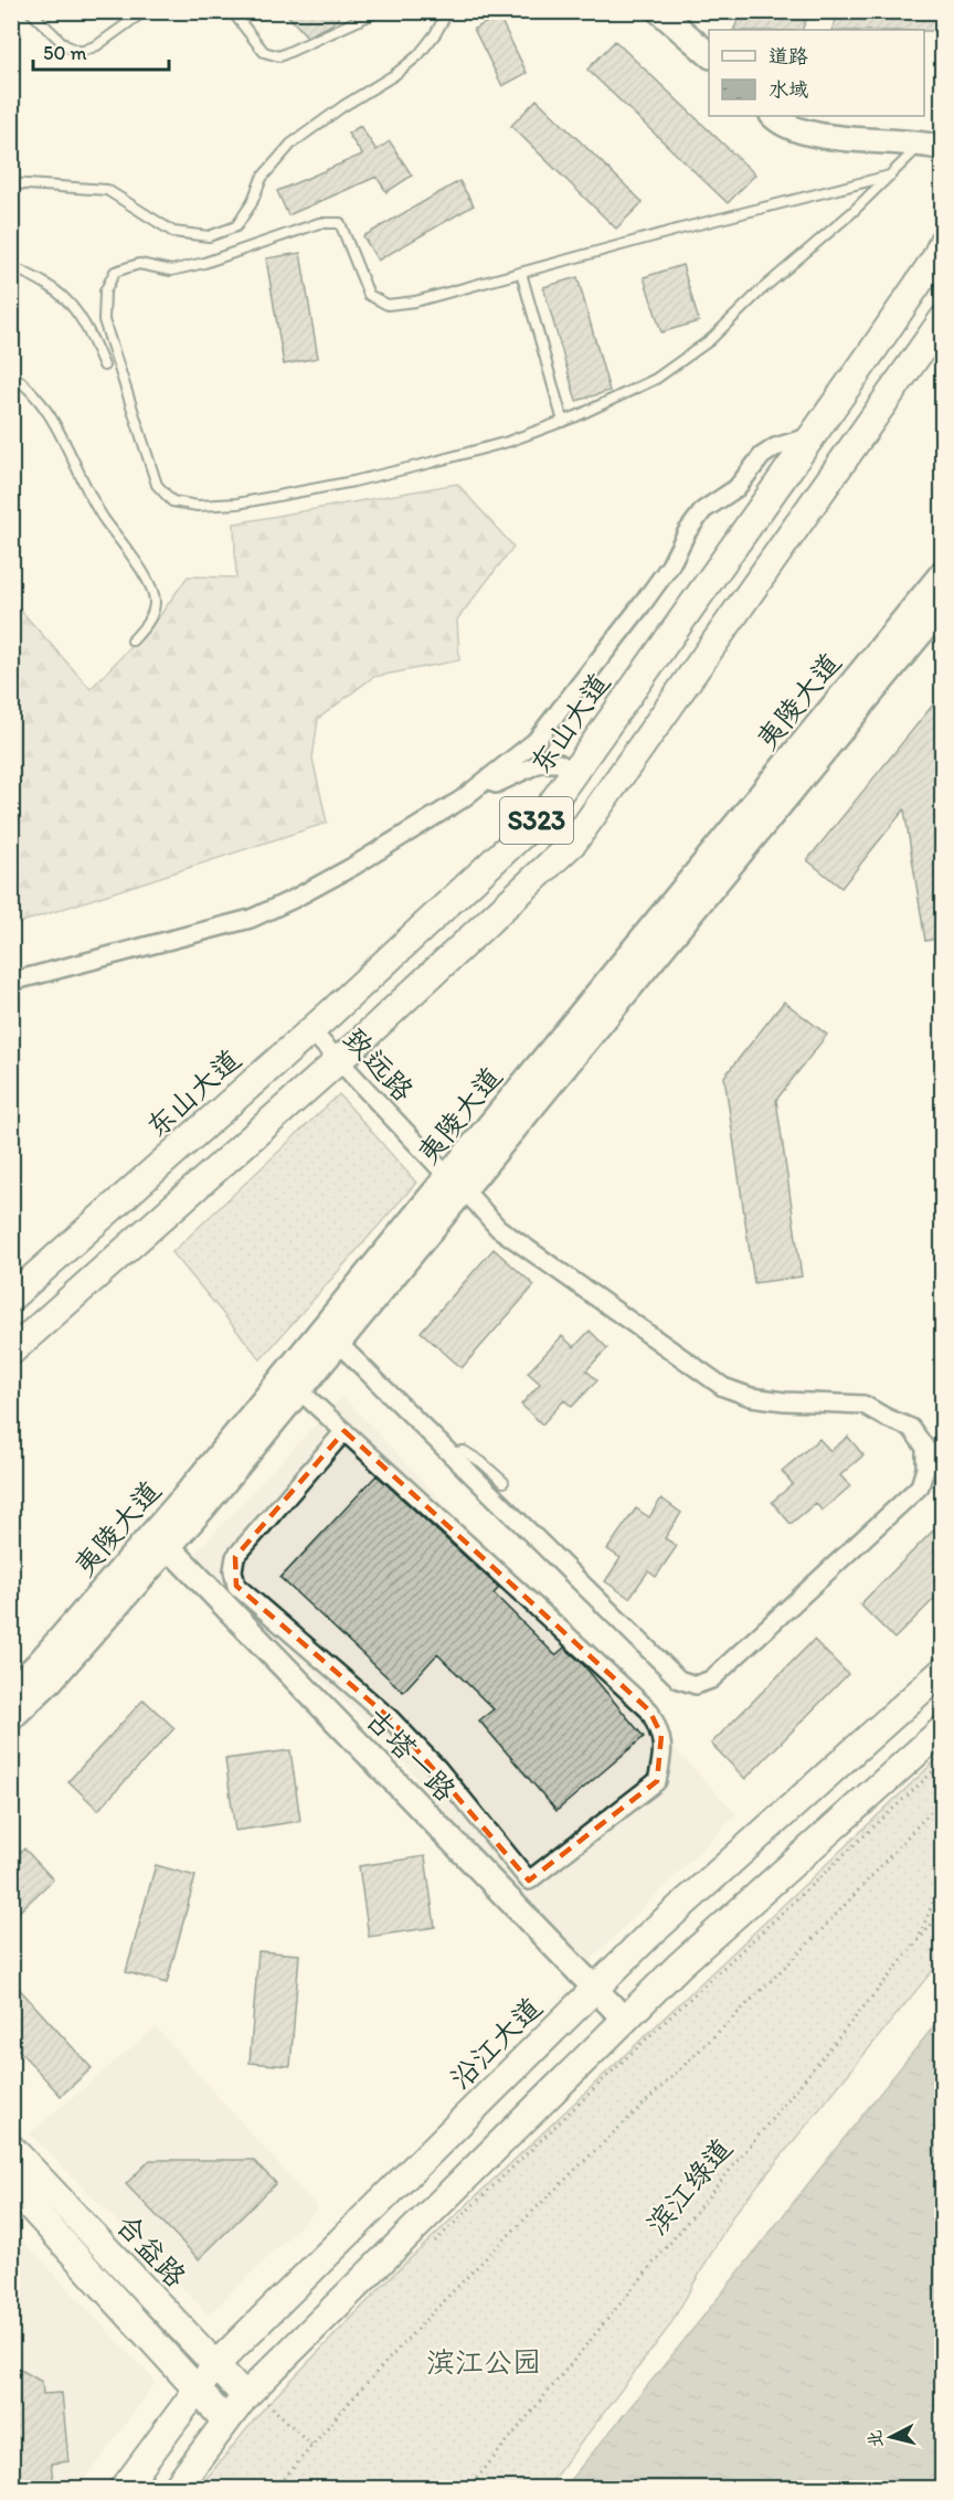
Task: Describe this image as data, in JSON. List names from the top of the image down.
{
  "streets": {
    "main road": [
      "夷陵大道",
      "东山大道",
      "S323",
      "古塔一路",
      "沿江大道",
      "合益路"
    ],
    "street": ["致远路"],
    "path": ["滨江绿道"]
  },
  "crossings": [
    ["夷陵大道", "致远路"],
    ["夷陵大道", "古塔一路"],
    ["东山大道", "致远路"],
    ["古塔一路", "沿江大道"],
    ["沿江大道", "合益路"]
  ],
  "parks": ["滨江公园"],
  "legend": ["道路", "水域"],
  "scale_bar": "50 m",
  "north": "left"
}
